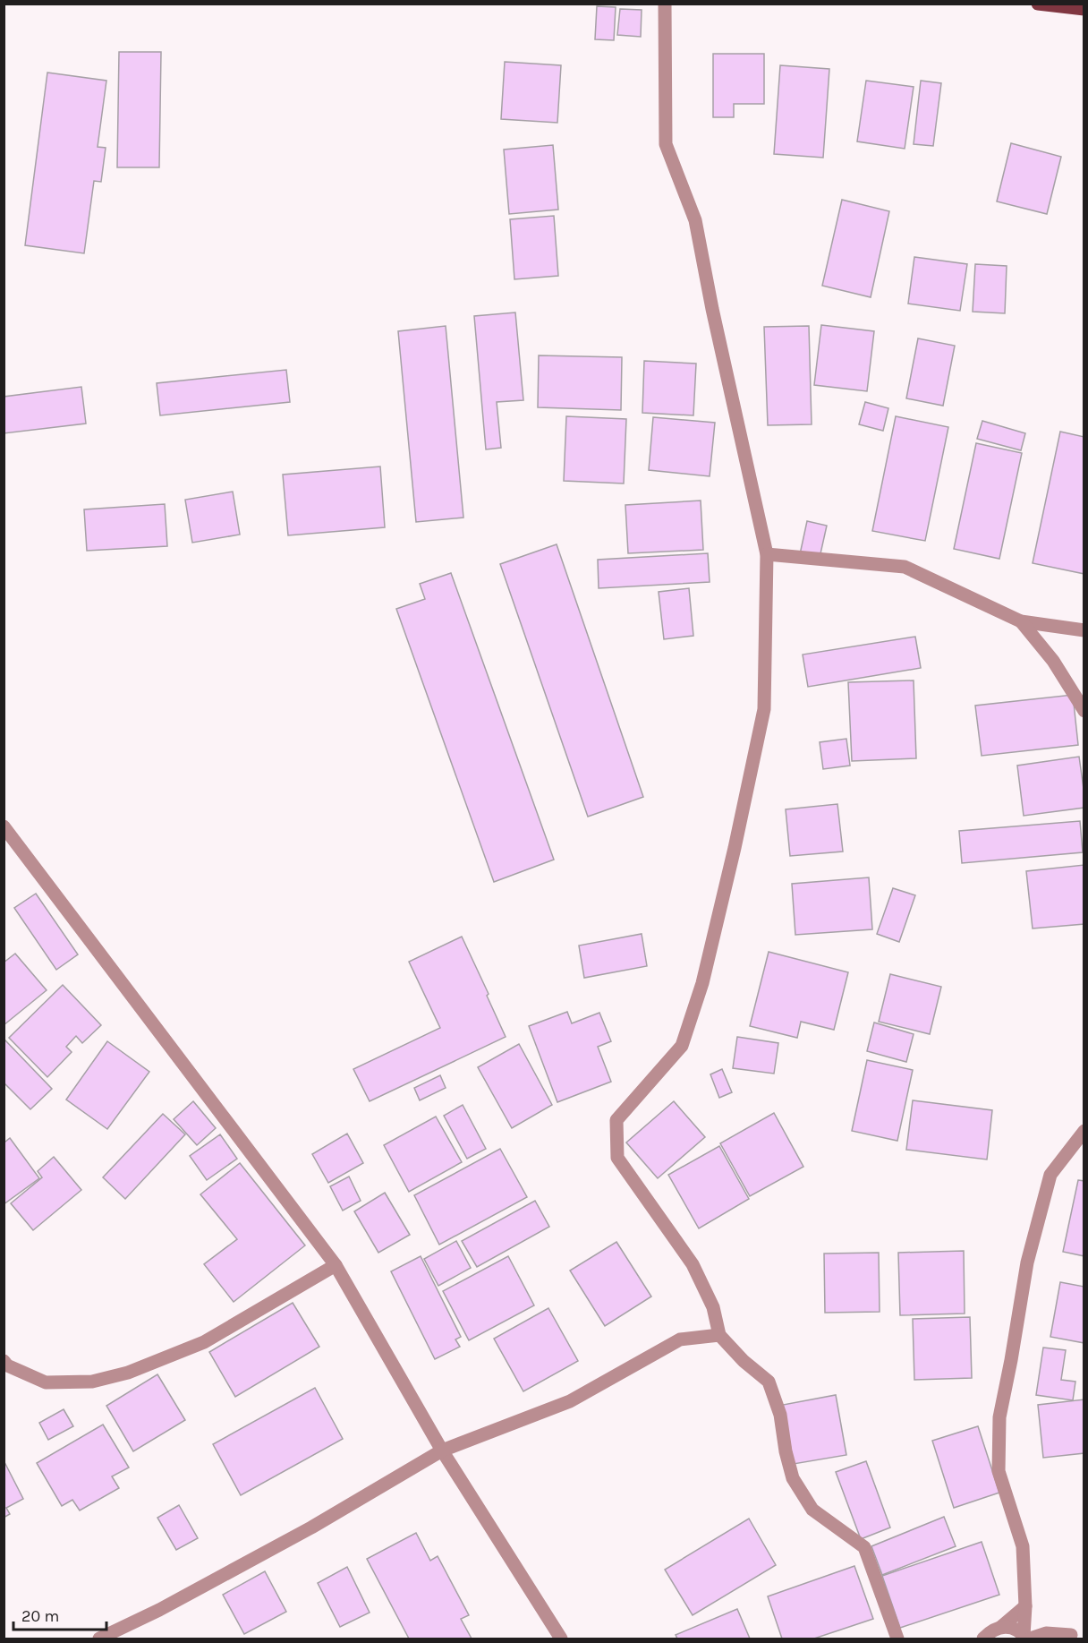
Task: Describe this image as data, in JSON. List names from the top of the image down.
{
  "scale_bar": "20 m"
}
